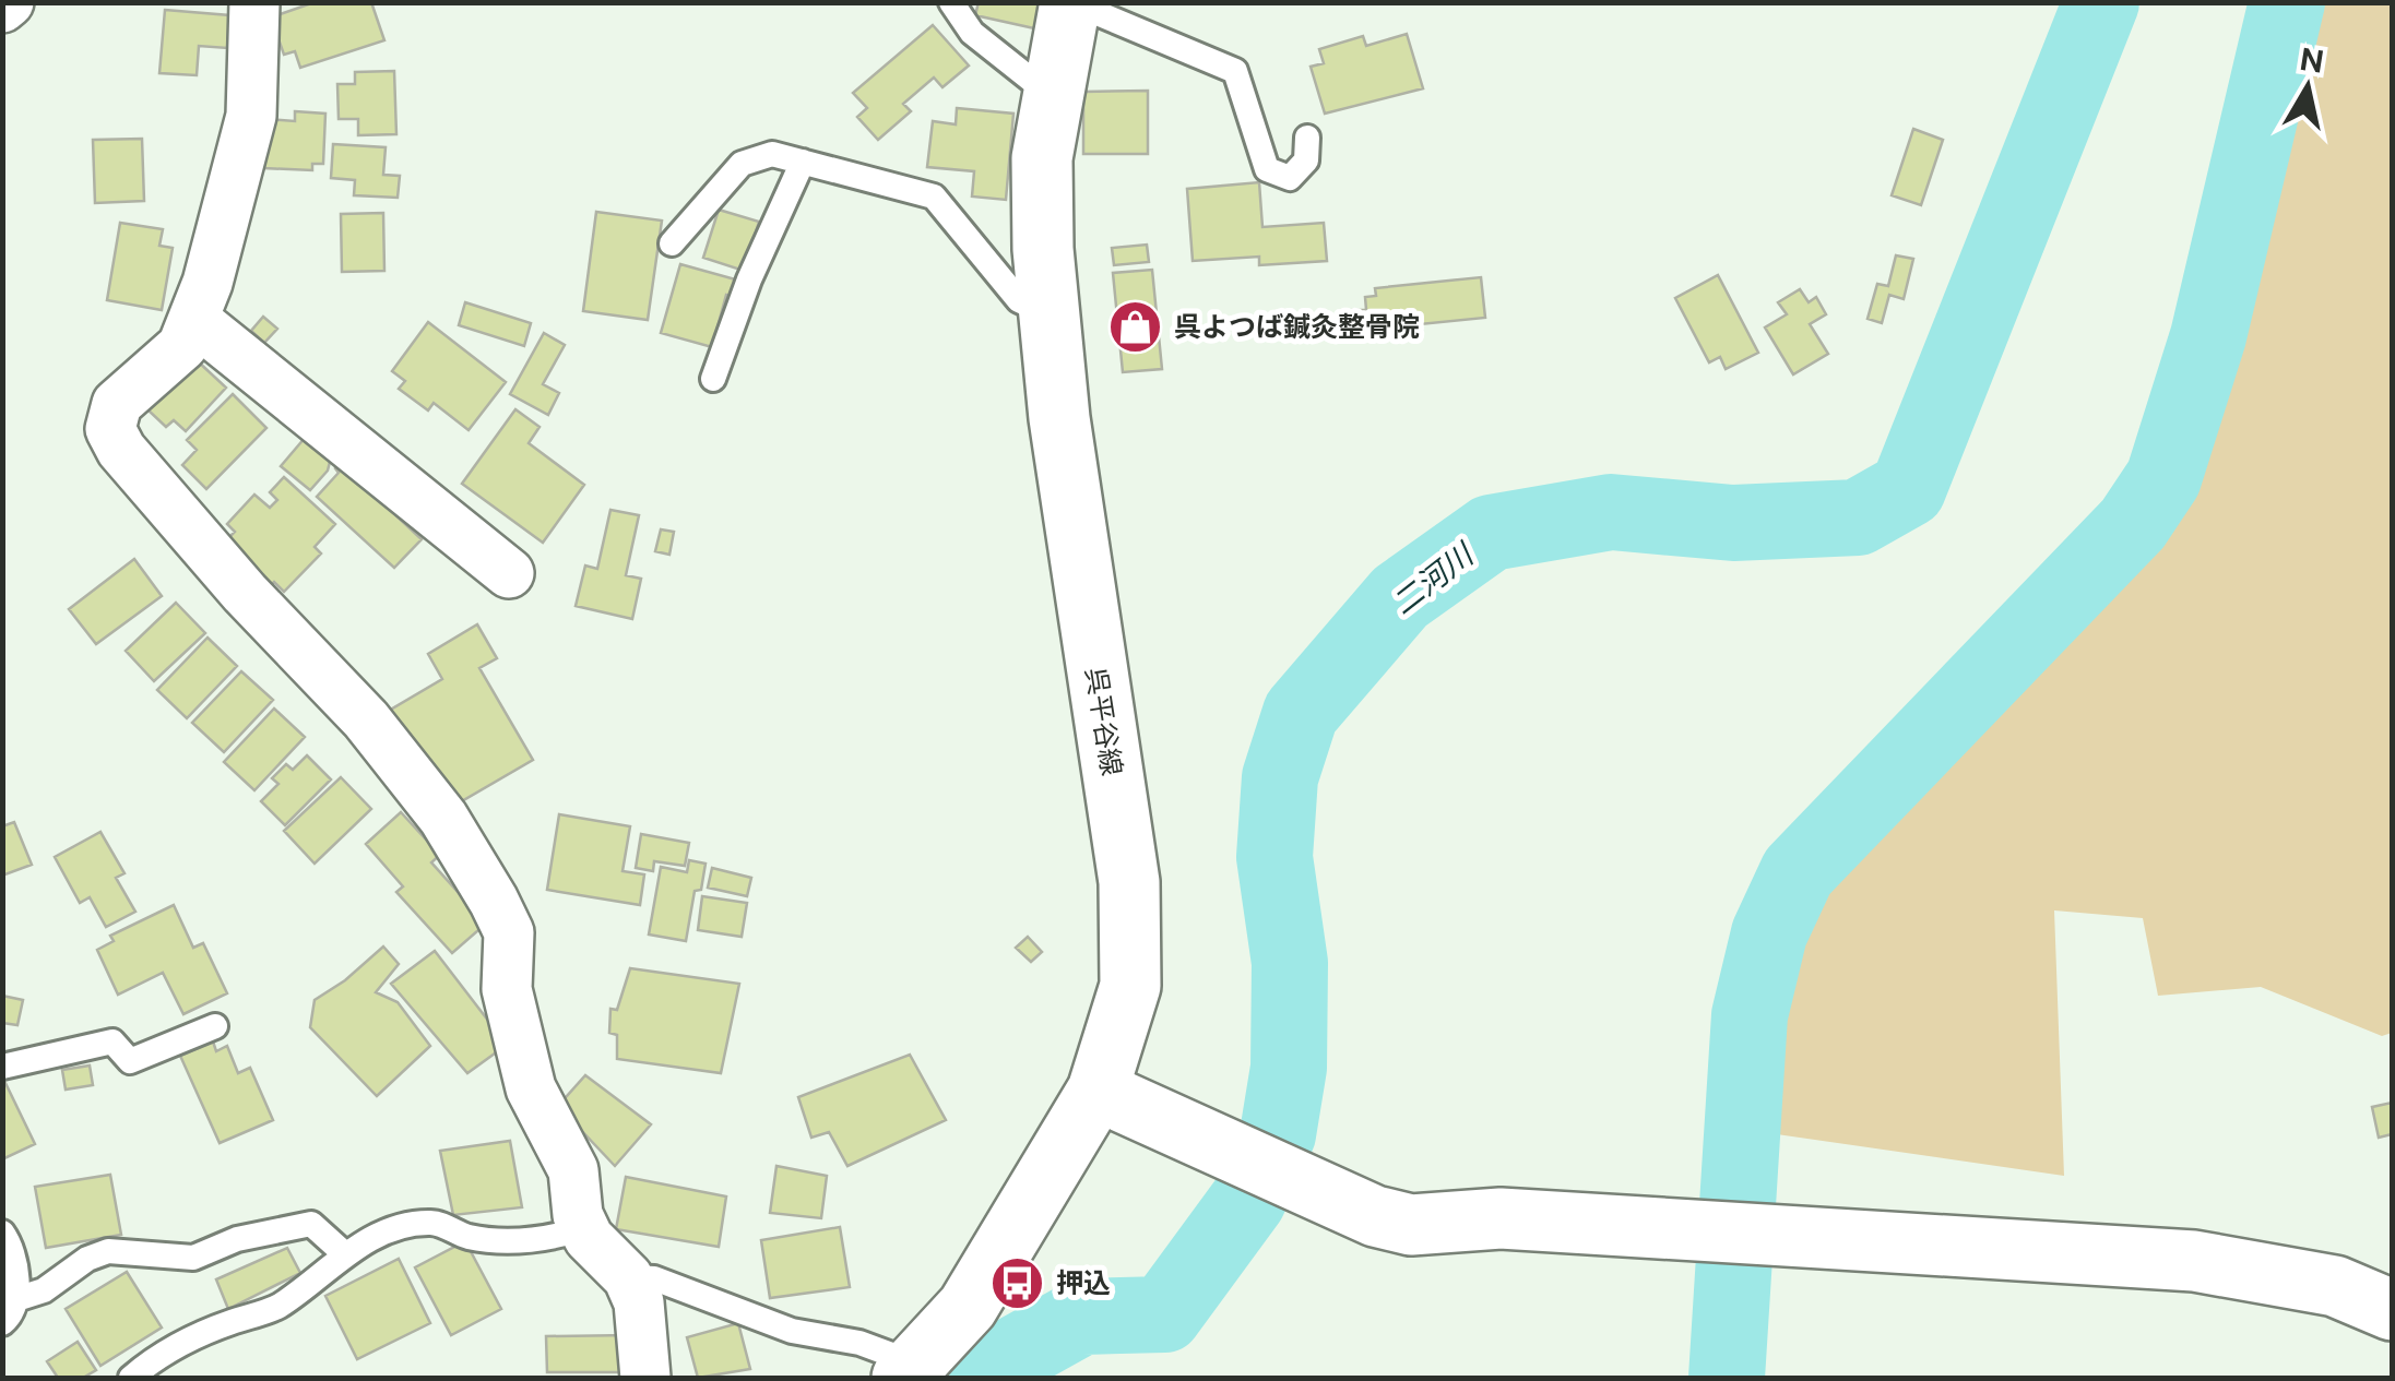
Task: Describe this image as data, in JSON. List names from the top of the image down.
{
  "streets": {
    "main road": ["呉平谷線"]
  },
  "water": ["二河川"],
  "places": {
    "shop": ["呉よつば鍼灸整骨院"],
    "bus stop": ["押込"]
  },
  "north": "top"
}
